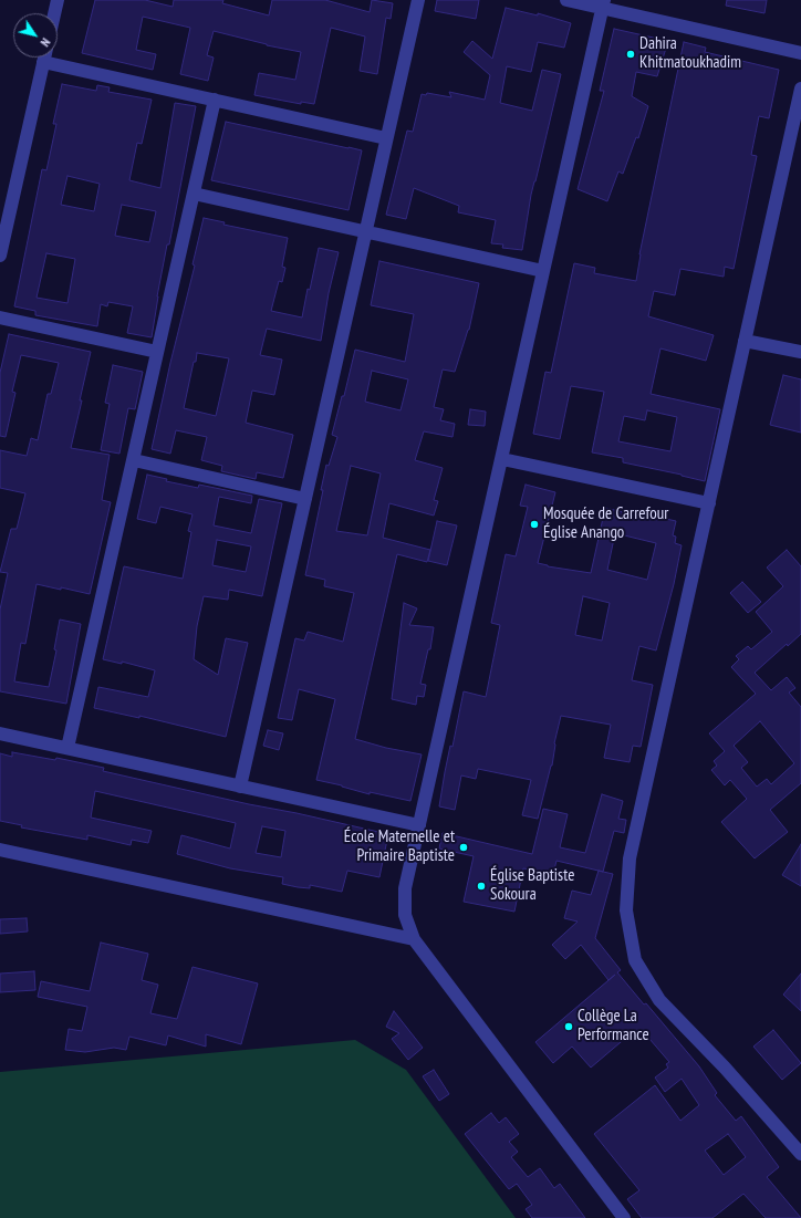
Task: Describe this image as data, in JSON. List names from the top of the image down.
{
  "places": [
    "Dahira Khitmatoukhadim",
    "Mosquée de Carrefour Église Anango",
    "École Maternelle et Primaire Baptiste",
    "Église Baptiste Sokoura",
    "Collège La Performance"
  ],
  "north": "bottom right"
}
